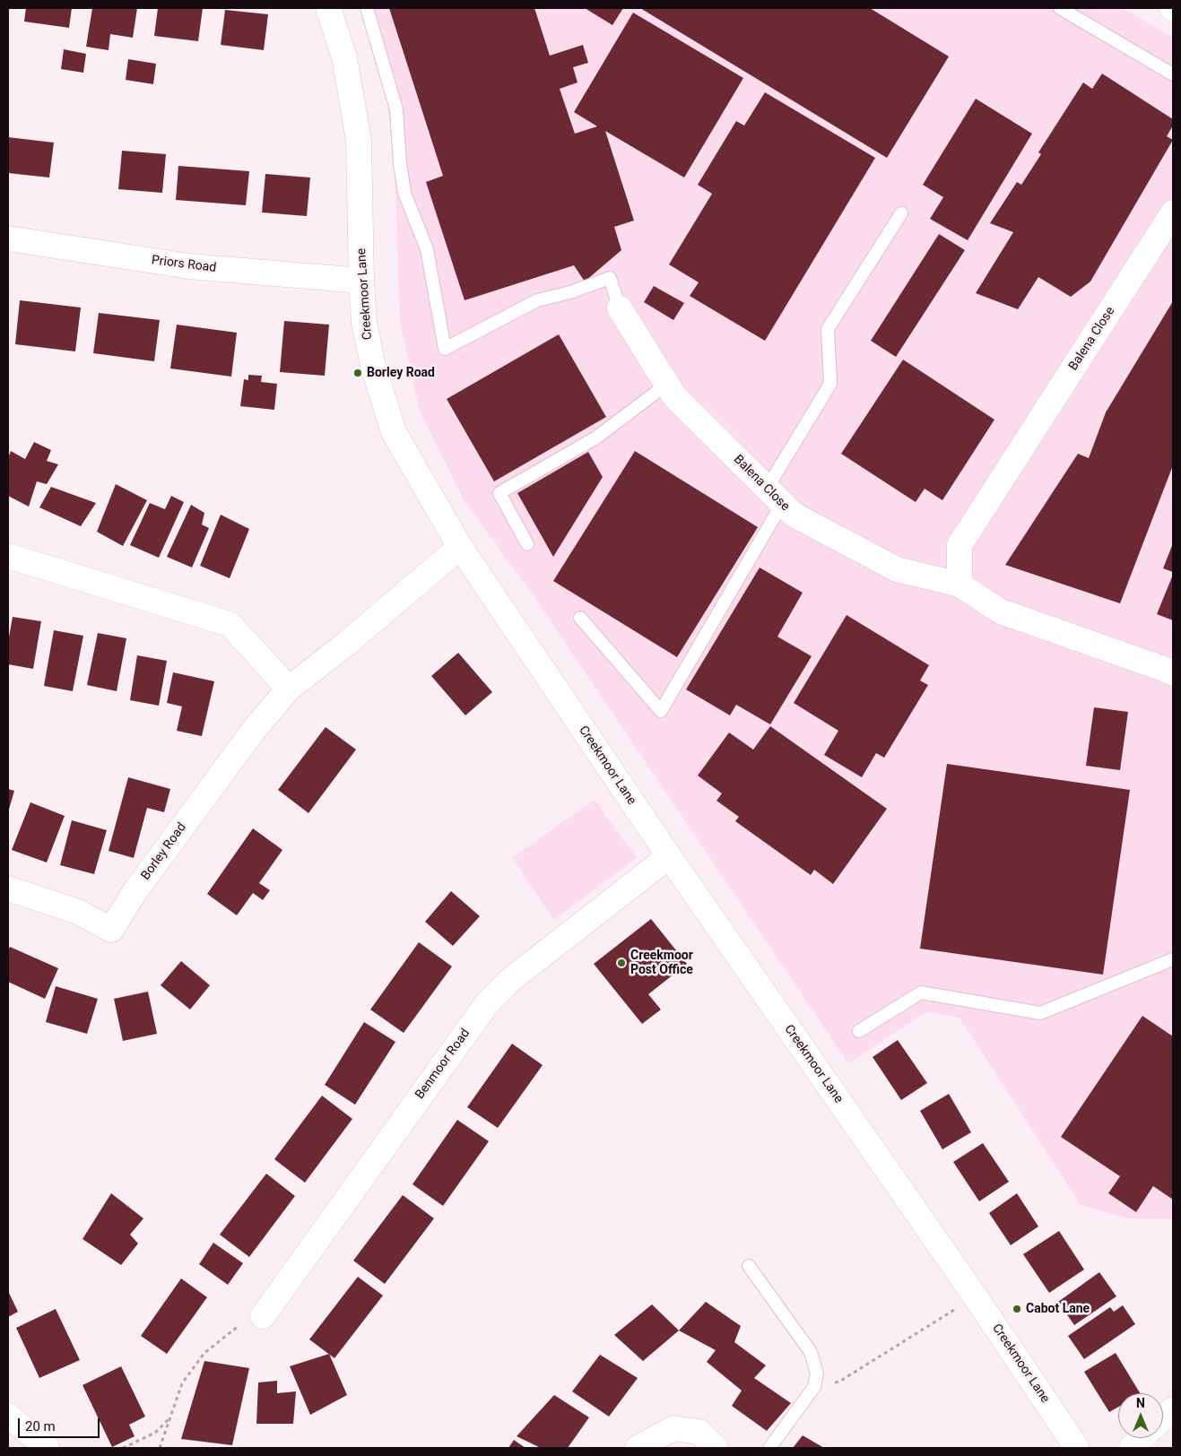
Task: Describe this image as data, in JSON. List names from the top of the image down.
{
  "streets": {
    "street": [
      "Priors Road",
      "Creekmoor Lane",
      "Balena Close",
      "Borley Road",
      "Benmoor Road"
    ]
  },
  "crossings": [
    ["Priors Road", "Creekmoor Lane"],
    ["Creekmoor Lane", "Borley Road"],
    ["Creekmoor Lane", "Benmoor Road"]
  ],
  "places": ["Borley Road", "Creekmoor Post Office", "Cabot Lane"],
  "scale_bar": "20 m",
  "north": "top"
}
